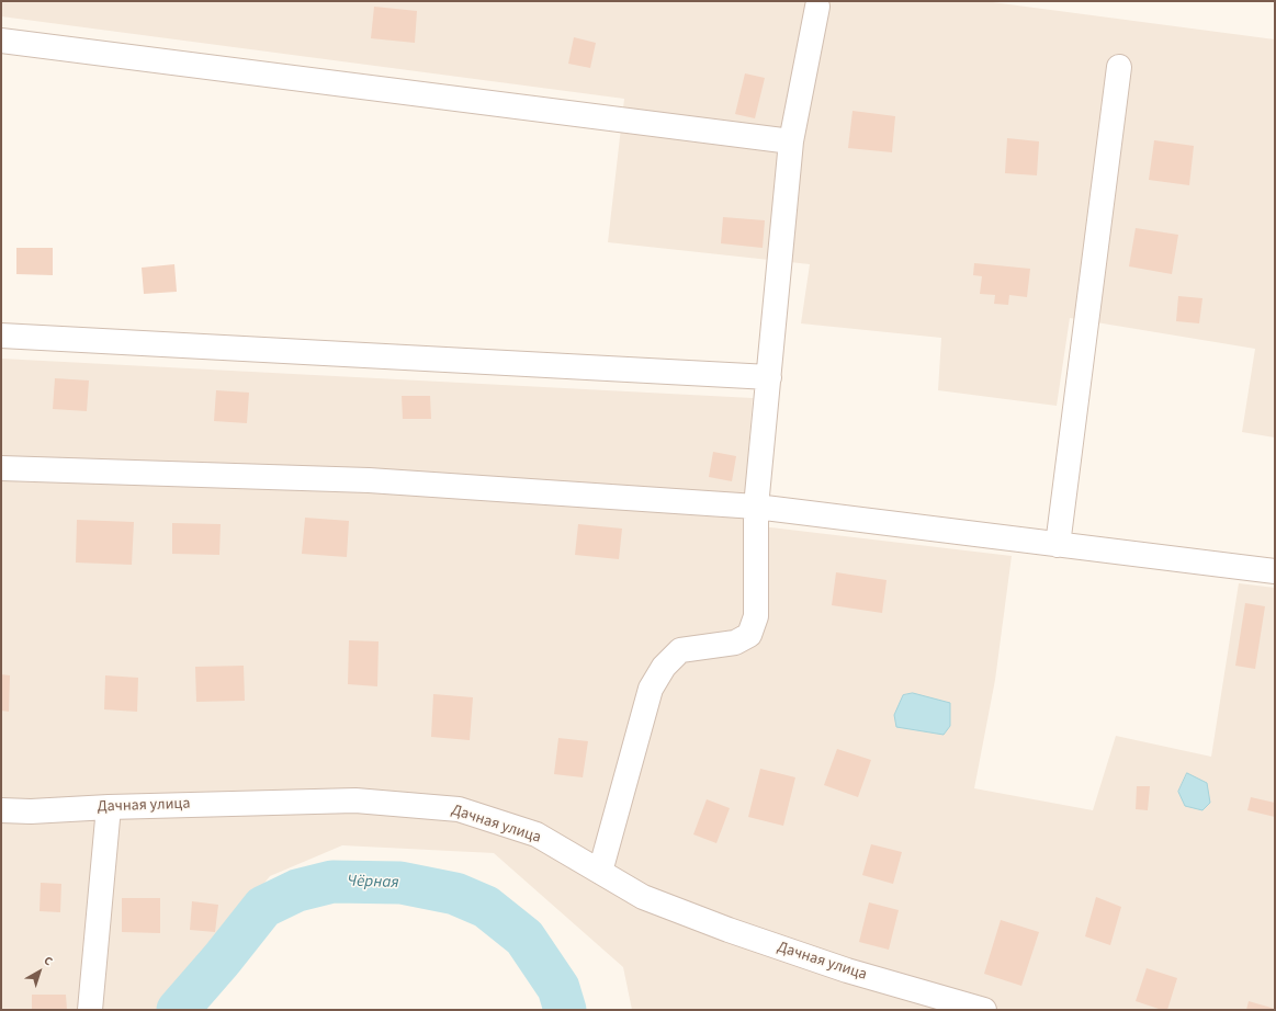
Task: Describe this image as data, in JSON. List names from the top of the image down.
{
  "streets": {
    "street": ["Дачная улица"]
  },
  "water": ["Чёрная"],
  "north": "top right"
}
